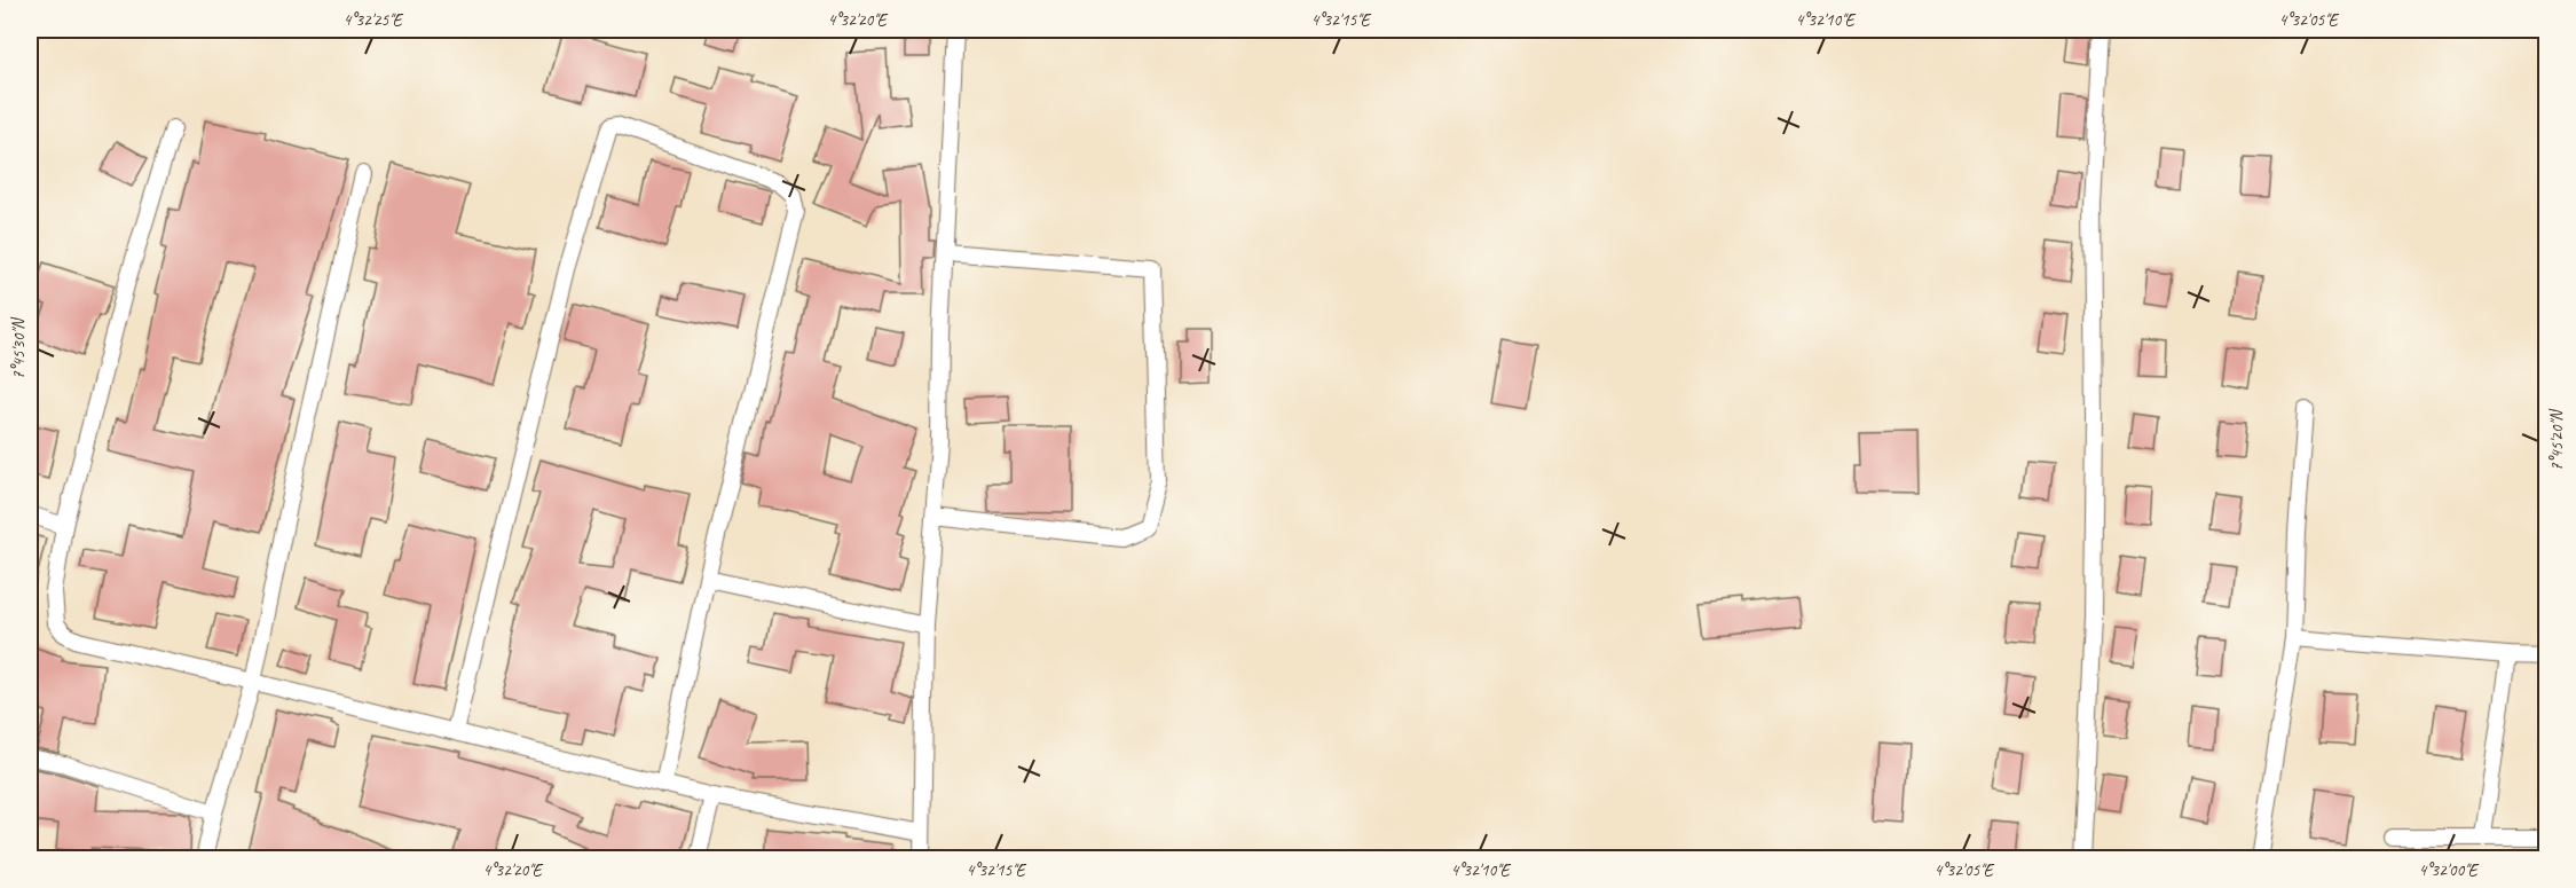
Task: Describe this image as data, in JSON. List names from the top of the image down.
{
  "coordinates": [
    "4°32'25\"E",
    "4°32'20\"E",
    "4°32'15\"E",
    "4°32'10\"E",
    "4°32'05\"E",
    "7°45'30\"N",
    "7°45'20\"N",
    "4°32'00\"E"
  ]
}
